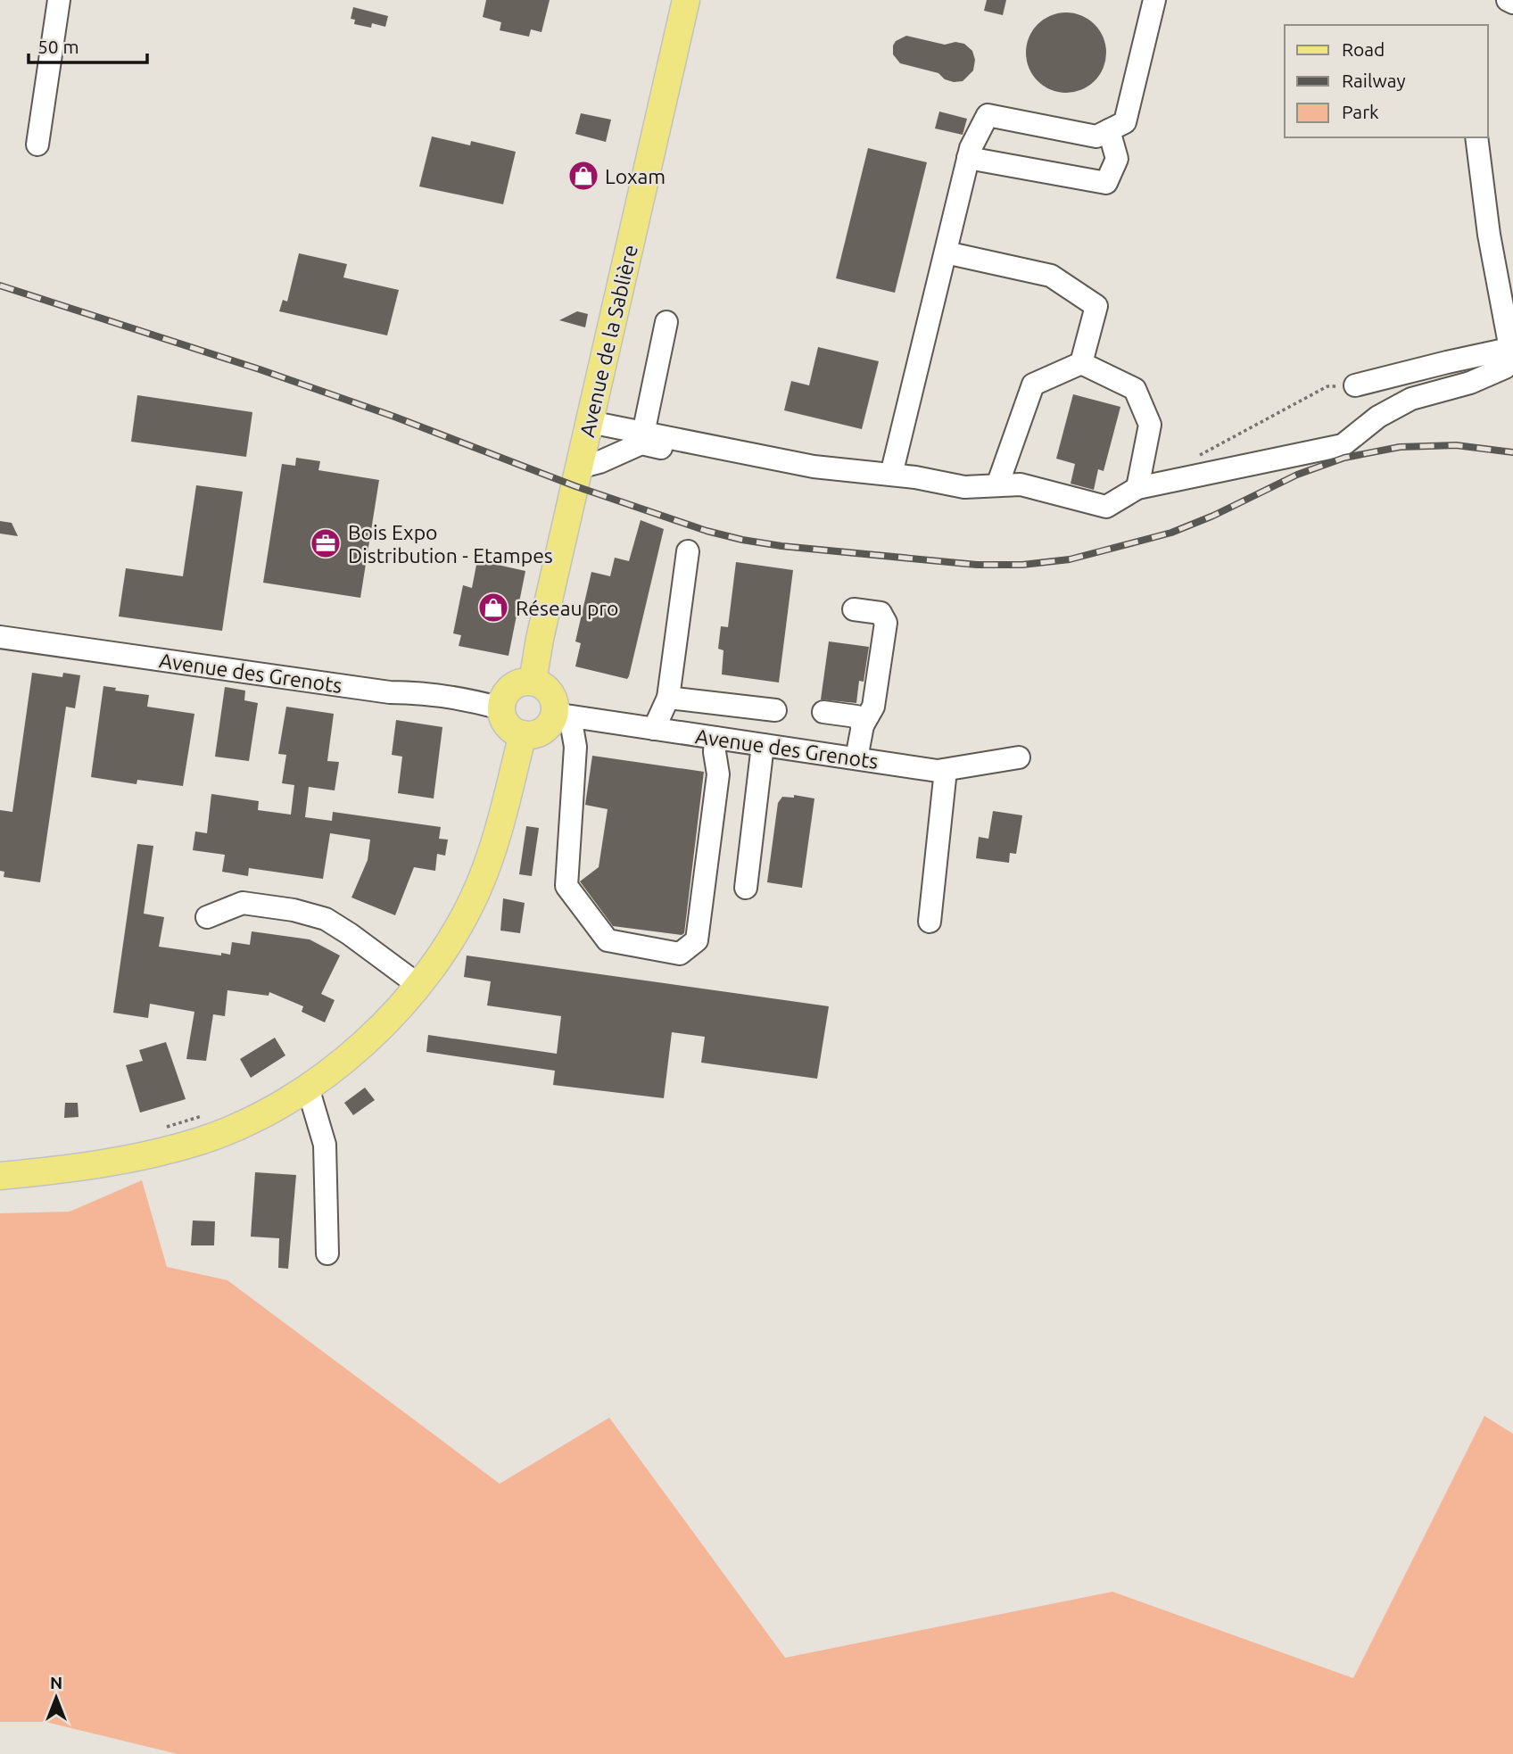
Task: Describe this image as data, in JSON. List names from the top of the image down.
{
  "streets": {
    "main road": ["Avenue de la Sablière"],
    "street": ["Avenue des Grenots"]
  },
  "crossings": [
    ["Avenue de la Sablière", "Avenue des Grenots"]
  ],
  "places": {
    "shop": ["Loxam", "Réseau pro"],
    "office": ["Bois Expo Distribution - Etampes"]
  },
  "legend": ["Road", "Railway", "Park"],
  "scale_bar": "50 m",
  "north": "top"
}
